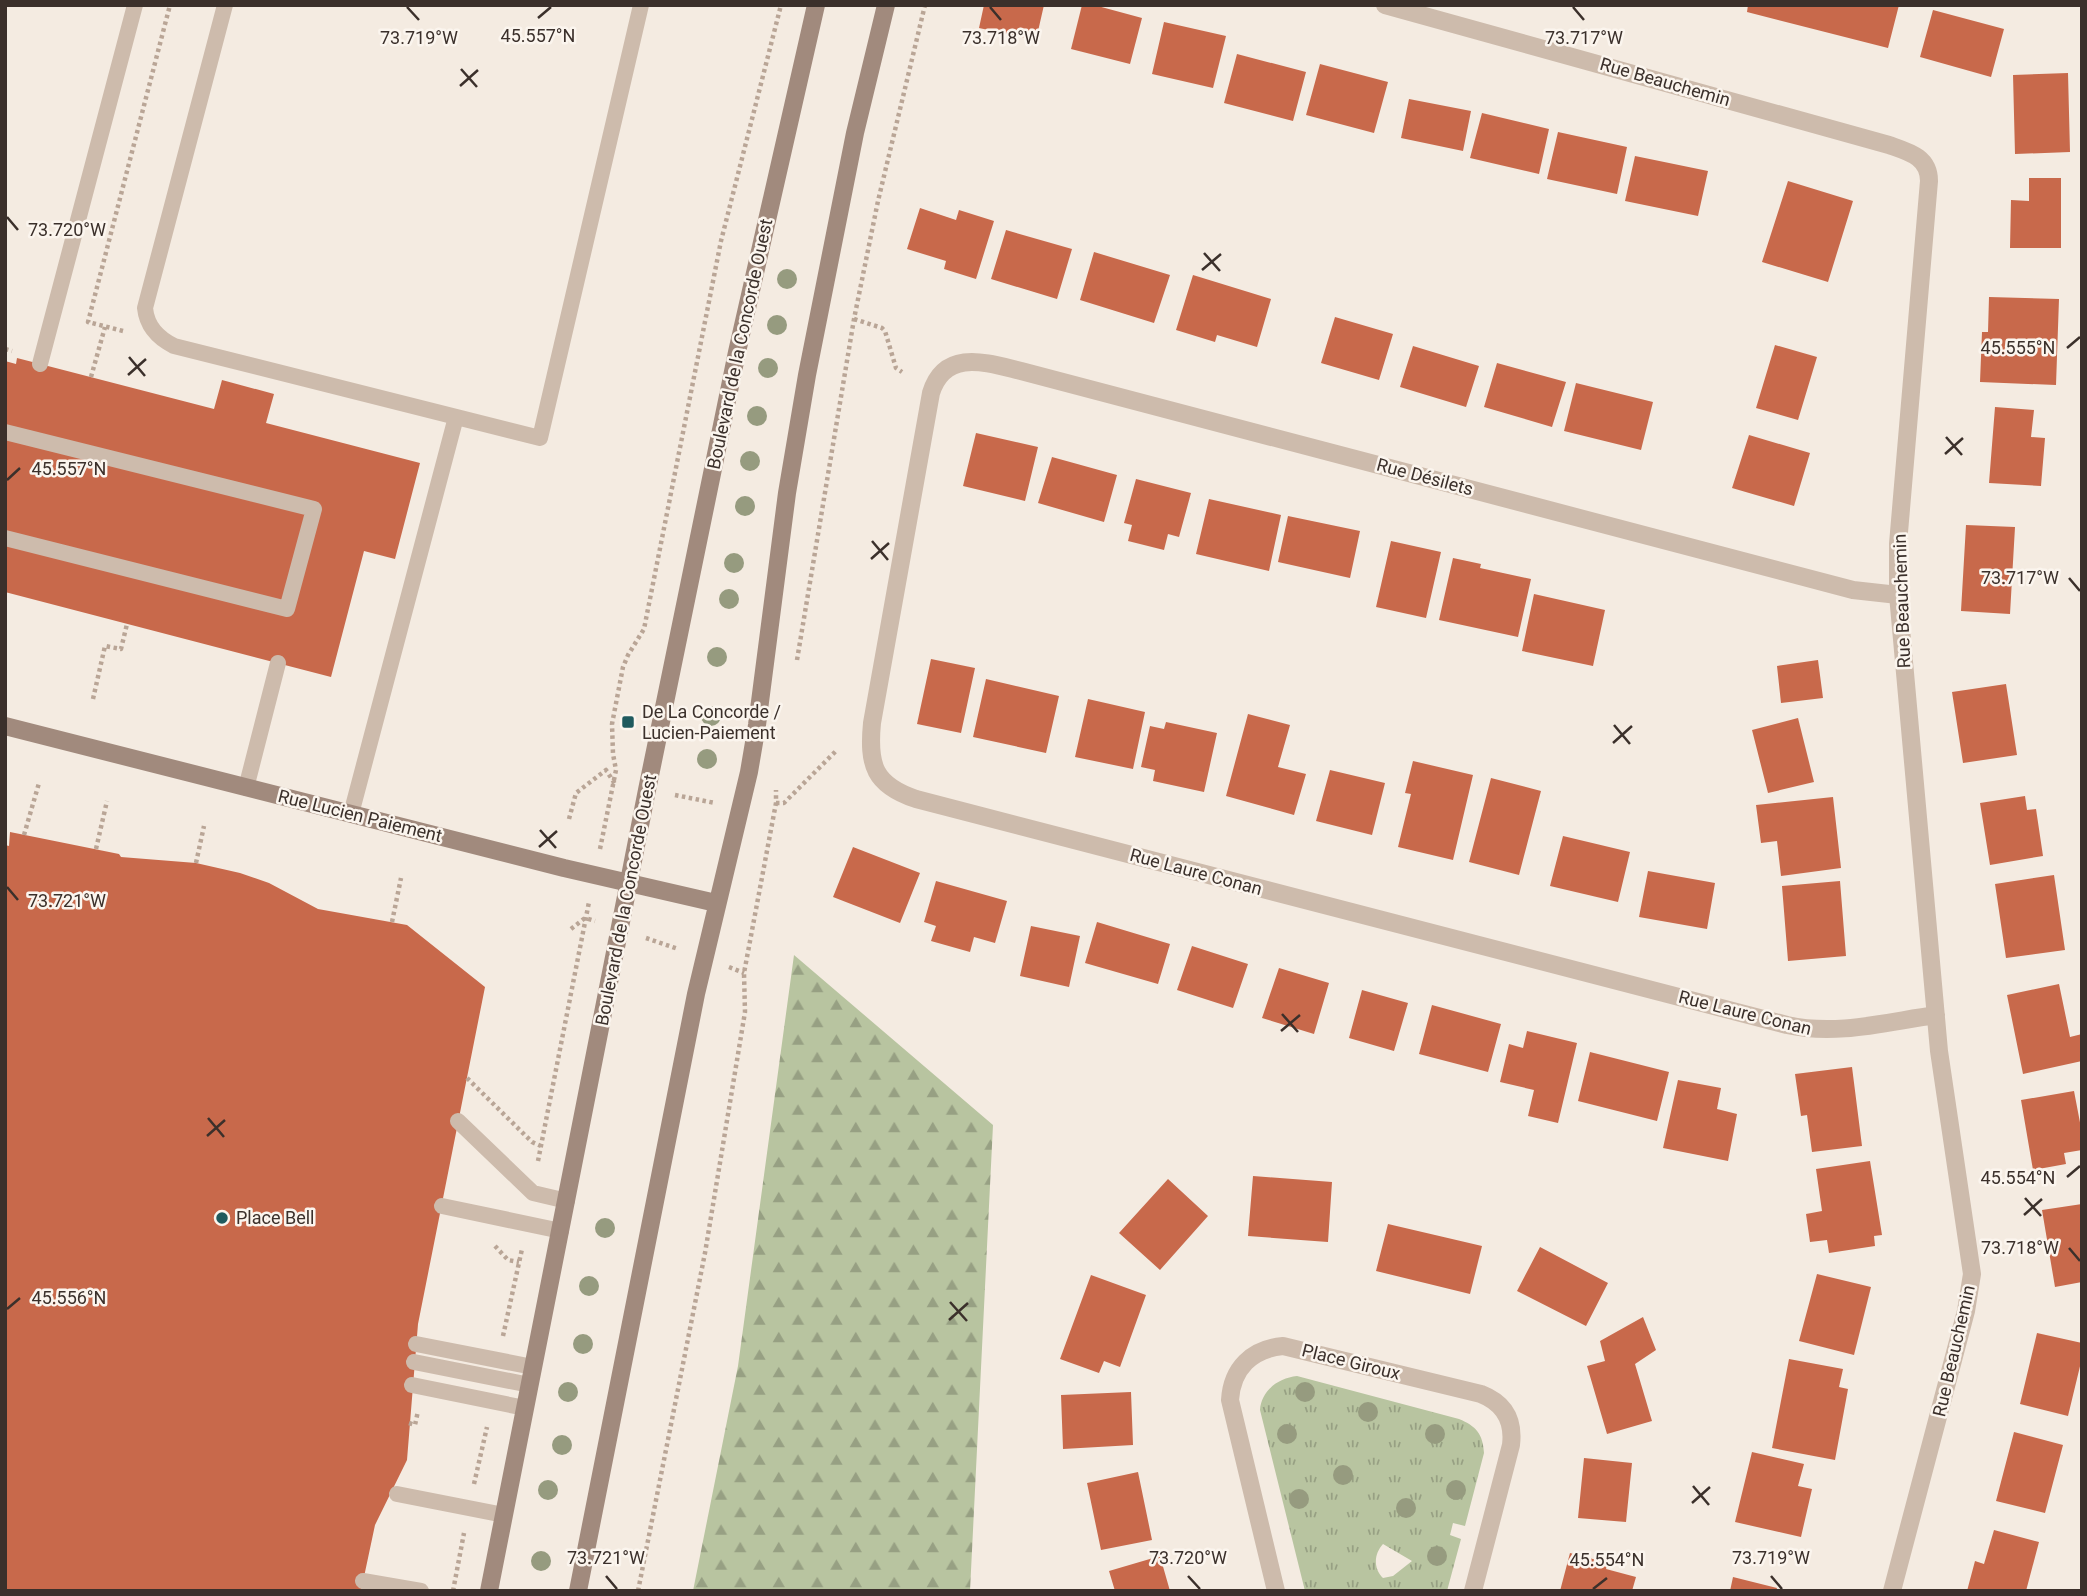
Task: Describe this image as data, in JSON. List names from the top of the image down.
{
  "streets": {
    "street": [
      "Rue Beauchemin",
      "Boulevard de la Concorde Ouest",
      "Rue Désilets",
      "Rue Lucien Paiement",
      "Rue Laure Conan",
      "Place Giroux"
    ]
  },
  "crossings": [
    ["Rue Beauchemin", "Rue Désilets"],
    ["Rue Beauchemin", "Rue Laure Conan"],
    ["Boulevard de la Concorde Ouest", "Rue Lucien Paiement"],
    ["Rue Désilets", "Rue Laure Conan"]
  ],
  "places": {
    "transit": ["De La Concorde / Lucien-Paiement"],
    "other": ["Place Bell"]
  },
  "coordinates": [
    "45.557°N",
    "73.719°W",
    "73.718°W",
    "73.717°W",
    "73.720°W",
    "45.555°N",
    "73.721°W",
    "45.554°N",
    "45.556°N"
  ]
}
